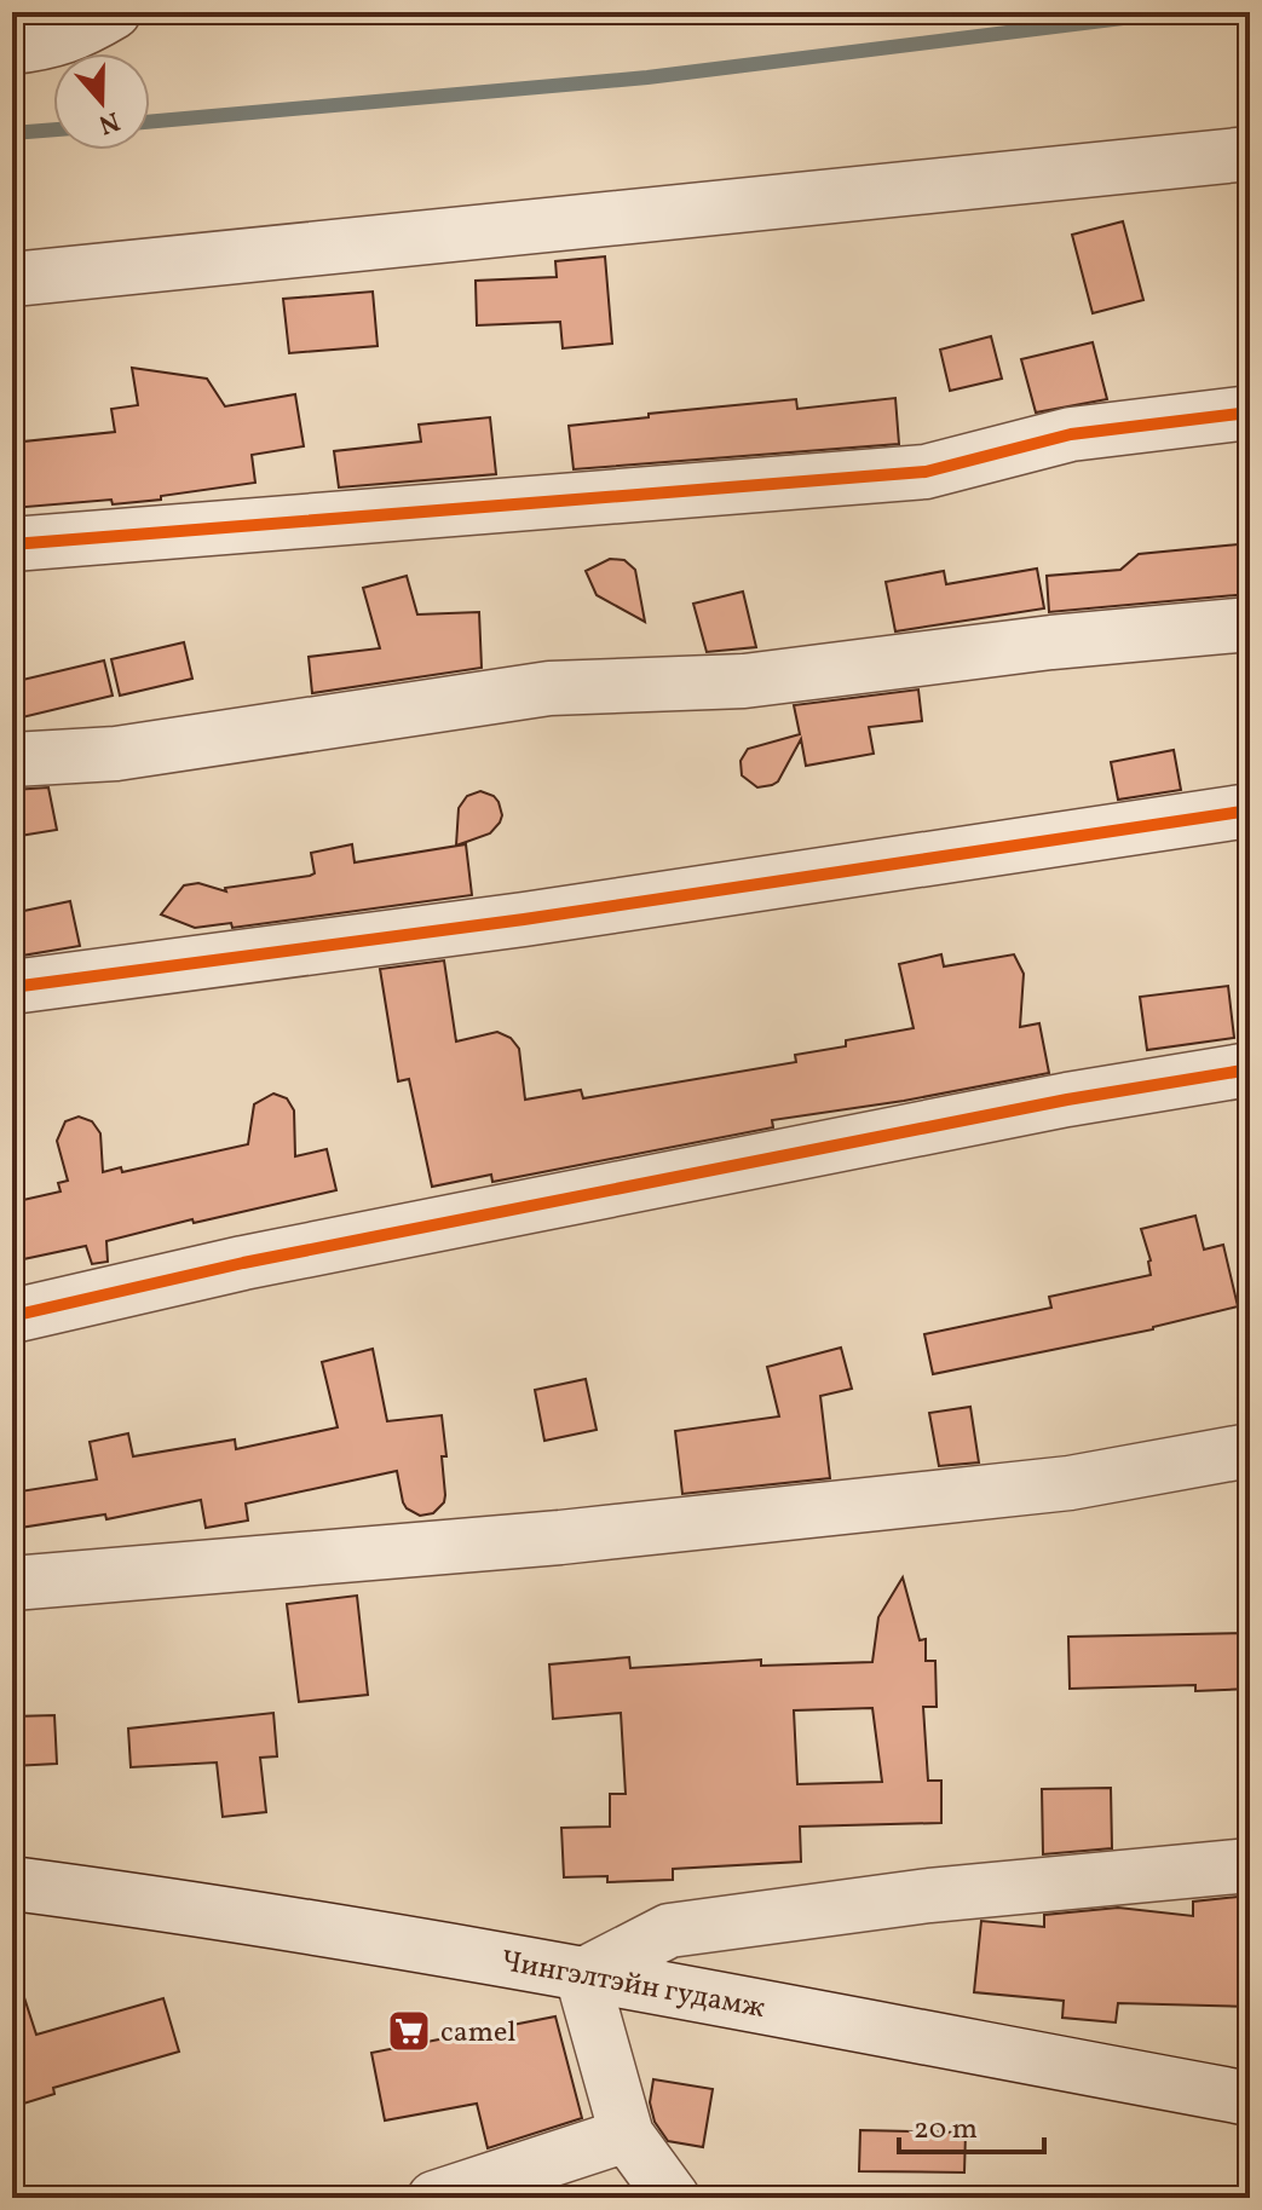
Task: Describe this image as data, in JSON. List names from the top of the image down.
{
  "streets": {
    "street": ["Чингэлтэйн гудамж"]
  },
  "places": {
    "supermarket": ["camel"]
  },
  "scale_bar": "20 m",
  "north": "bottom"
}
